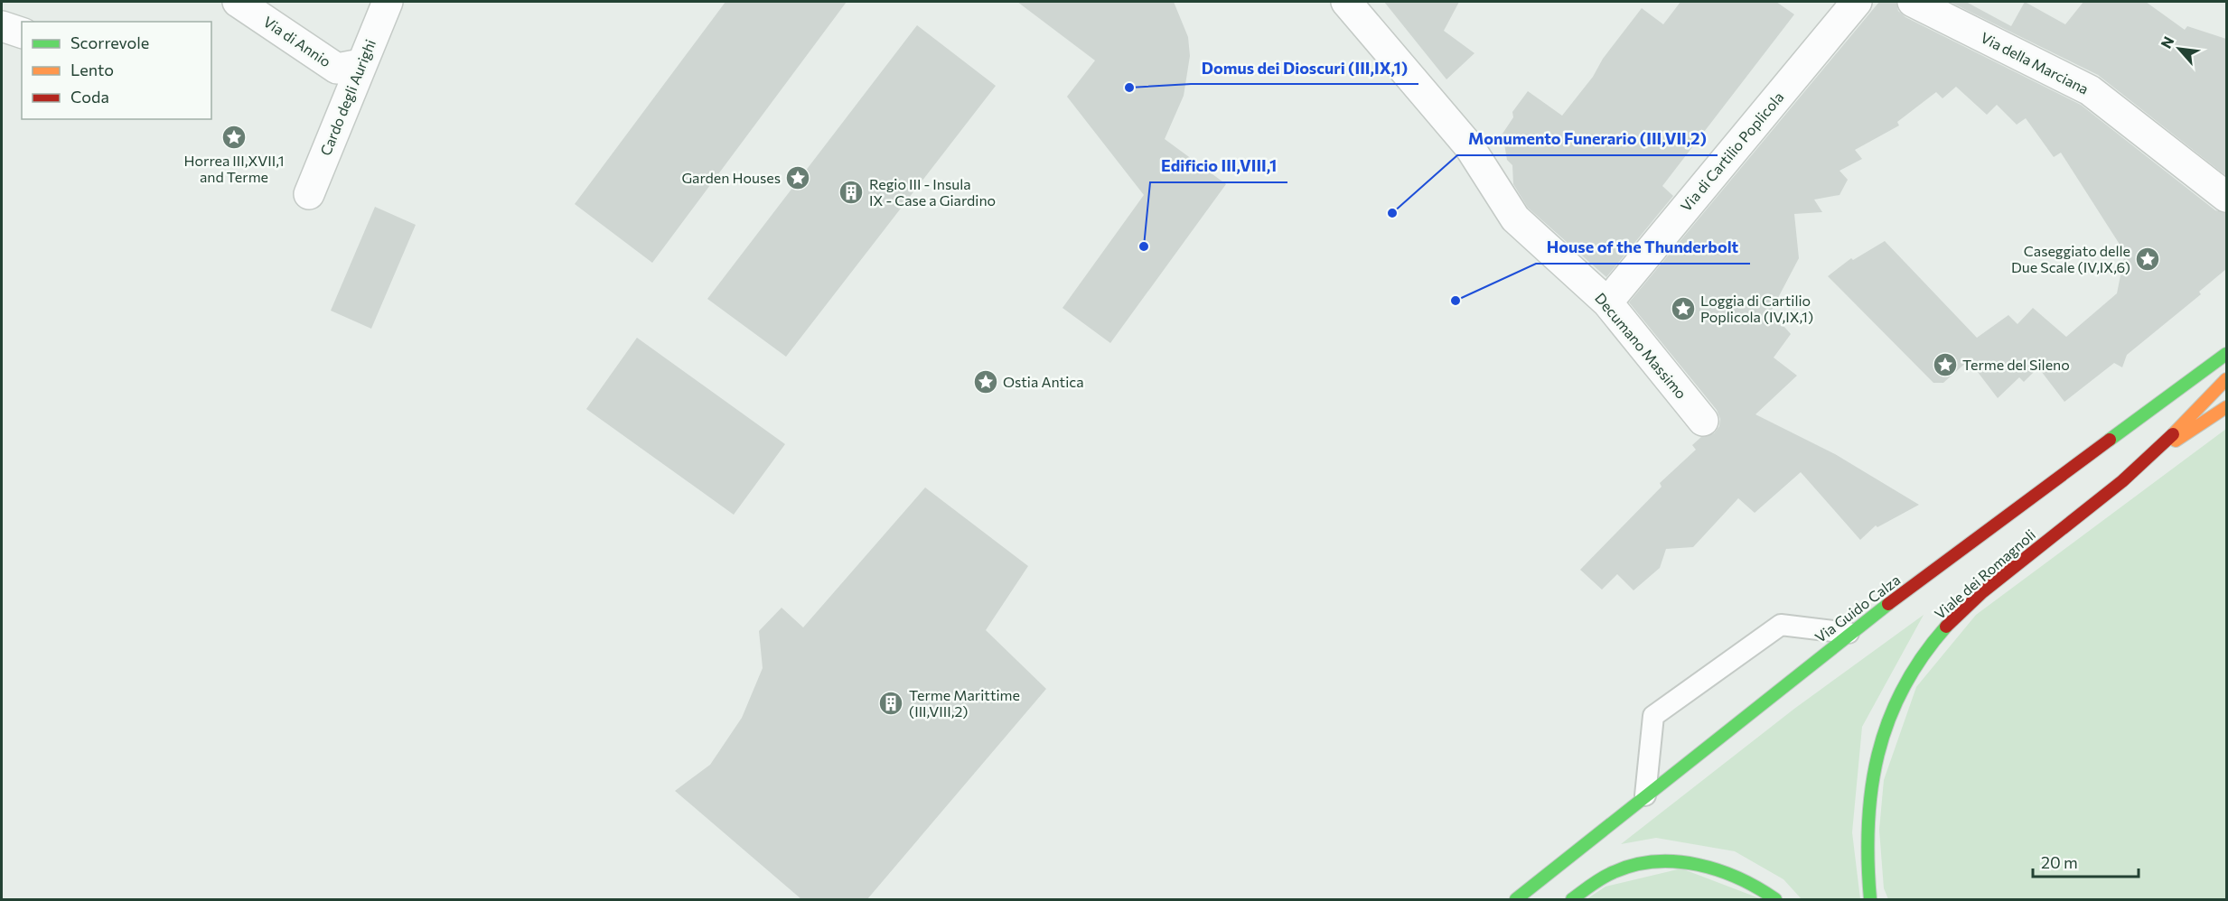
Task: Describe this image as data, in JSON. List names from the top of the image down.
{
  "streets": {
    "main road": ["Viale dei Romagnoli", "Via Guido Calza"],
    "street": [
      "Via di Annio",
      "Via della Marciana",
      "Cardo degli Aurighi",
      "Via di Cartilio Poplicola",
      "Decumano Massimo"
    ]
  },
  "crossings": [
    ["Via di Annio", "Cardo degli Aurighi"],
    ["Via di Cartilio Poplicola", "Decumano Massimo"]
  ],
  "places": {
    "other": [
      "Domus dei Dioscuri (III,IX,1)",
      "Monumento Funerario (III,VII,2)",
      "Edificio III,VIII,1",
      "House of the Thunderbolt"
    ],
    "place": [
      "Horrea III,XVII,1 and Terme",
      "Garden Houses",
      "Caseggiato delle Due Scale (IV,IX,6)",
      "Loggia di Cartilio Poplicola (IV,IX,1)",
      "Terme del Sileno",
      "Ostia Antica"
    ],
    "building": ["Regio III - Insula IX - Case a Giardino", "Terme Marittime (III,VIII,2)"]
  },
  "legend": ["Scorrevole", "Lento", "Coda"],
  "scale_bar": "20 m",
  "north": "top left"
}
